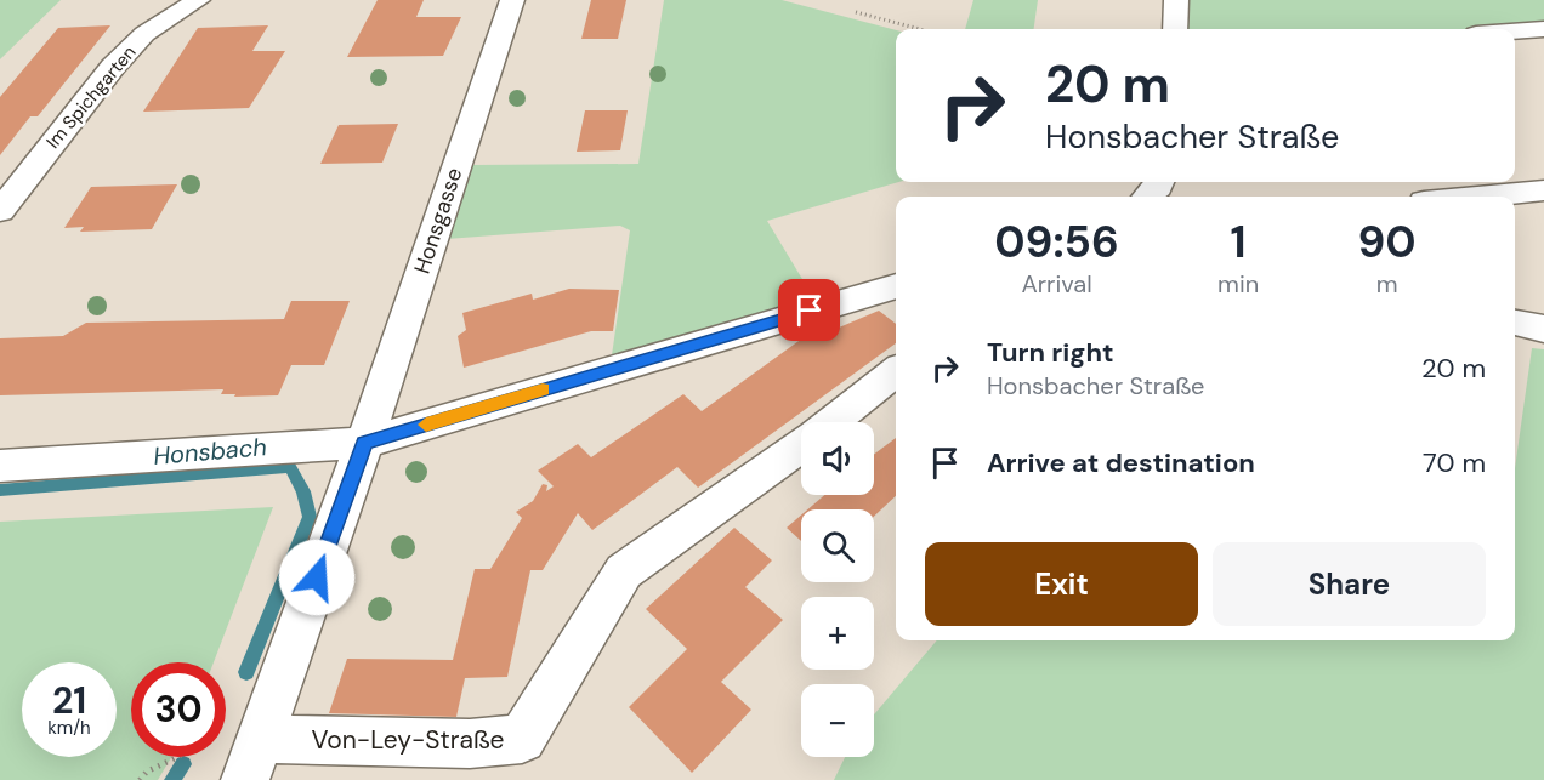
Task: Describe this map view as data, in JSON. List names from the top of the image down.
{
  "streets": {
    "street": ["Im Spichgarten", "Honsgasse", "Von-Ley-Straße"]
  },
  "water": ["Honsbach"],
  "page": {
    "turn": ["20 m", "Honsbacher Straße"],
    "eta": [
      "09:56",
      "Arrival",
      "1",
      "min",
      "90",
      "m"
    ],
    "list": [
      {
        "name": "Turn right",
        "note": "Honsbacher Straße",
        "value": "20 m"
      },
      {
        "name": "Arrive at destination",
        "value": "70 m"
      }
    ],
    "map_buttons": ["+", "−"],
    "buttons": ["Exit", "Share"],
    "speed": "21 km/h",
    "limit": "30"
  }
}
